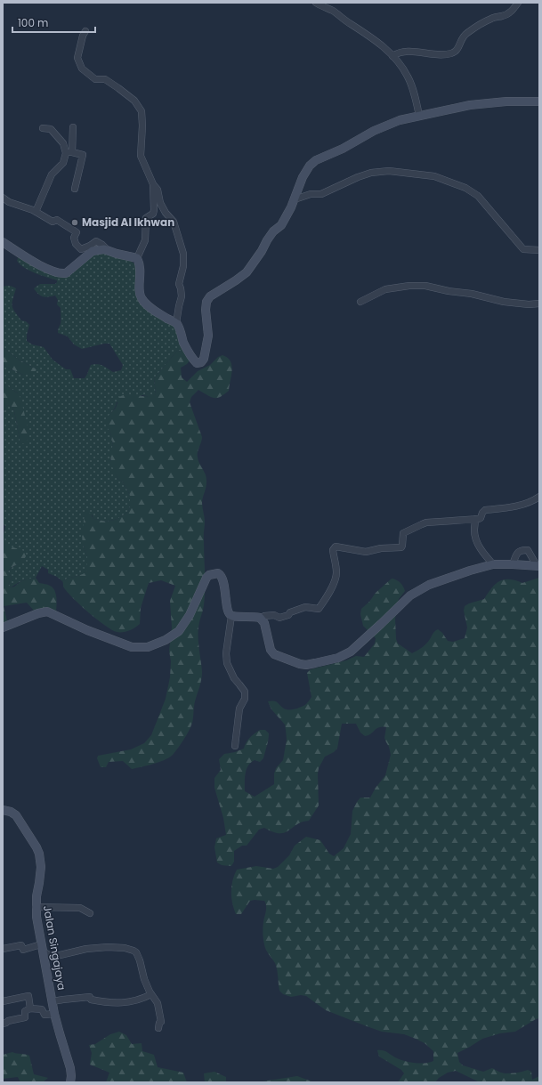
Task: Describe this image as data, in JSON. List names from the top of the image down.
{
  "streets": {
    "street": ["Jalan Singajaya"]
  },
  "places": ["Masjid Al Ikhwan"],
  "scale_bar": "100 m"
}
